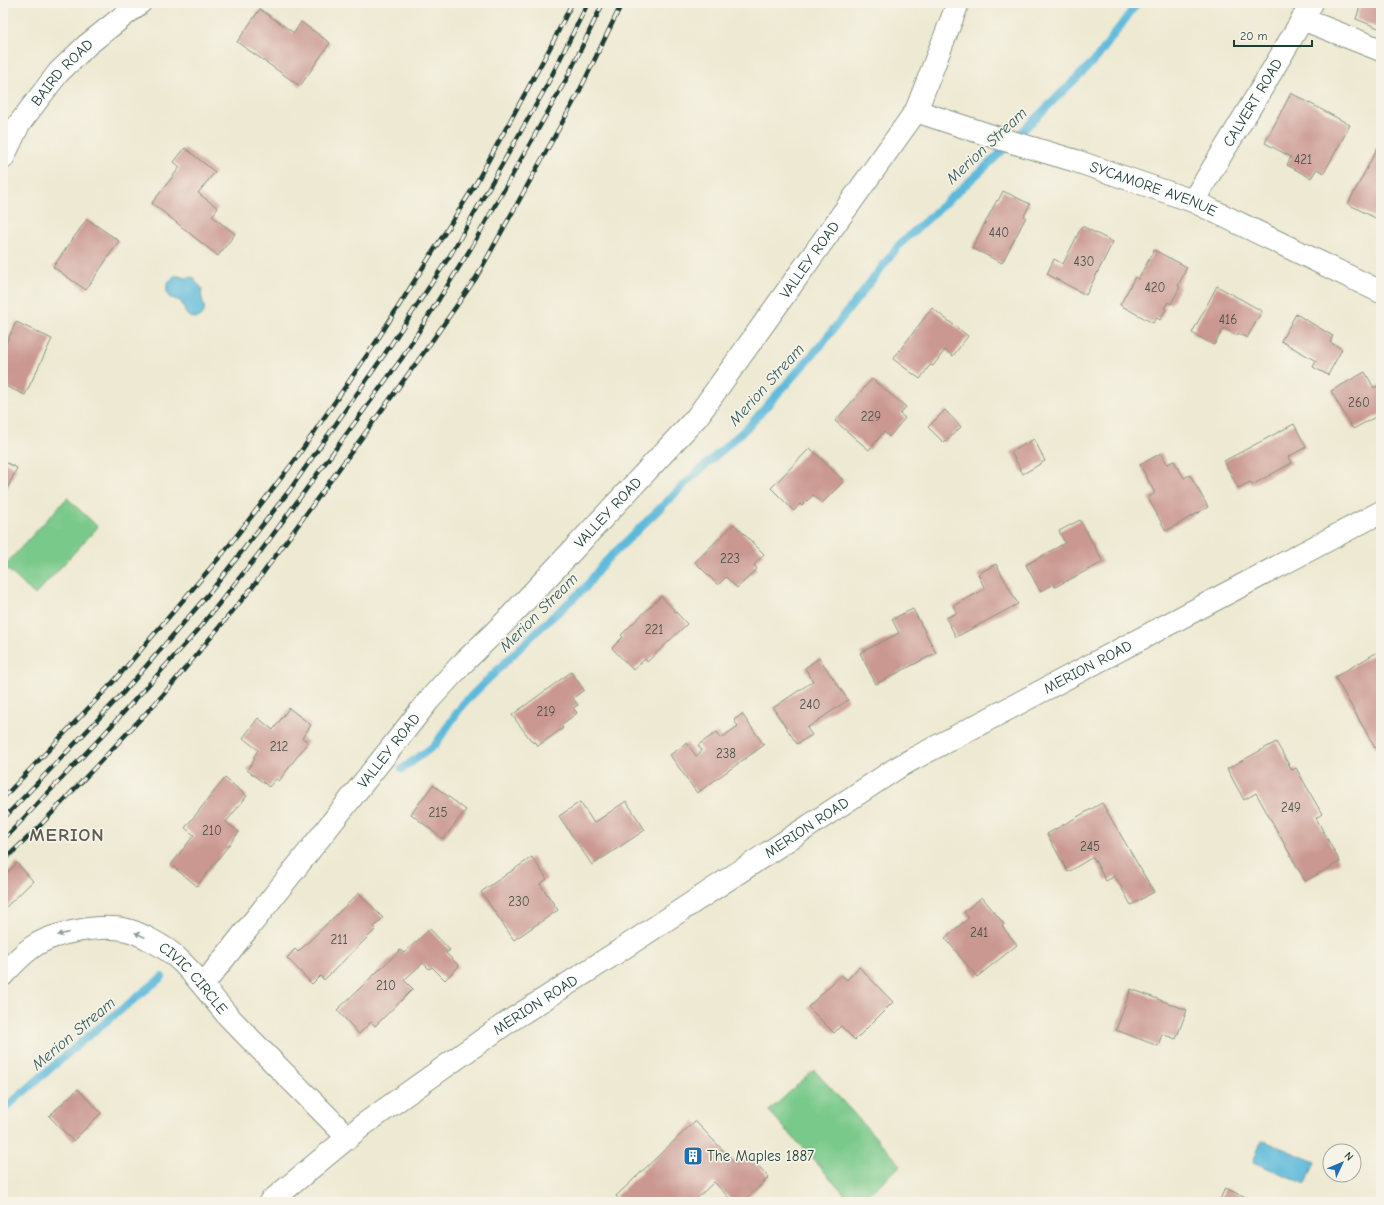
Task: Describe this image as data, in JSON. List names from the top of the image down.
{
  "streets": {
    "street": [
      "BAIRD ROAD",
      "CALVERT ROAD",
      "SYCAMORE AVENUE",
      "VALLEY ROAD",
      "MERION ROAD",
      "CIVIC CIRCLE"
    ]
  },
  "crossings": [
    ["CALVERT ROAD", "SYCAMORE AVENUE"],
    ["SYCAMORE AVENUE", "VALLEY ROAD"],
    ["VALLEY ROAD", "CIVIC CIRCLE"],
    ["MERION ROAD", "CIVIC CIRCLE"]
  ],
  "one_way": ["CIVIC CIRCLE"],
  "districts": ["MERION"],
  "water": ["Merion Stream"],
  "places": {
    "building": ["The Maples 1887"]
  },
  "house_numbers": [
    "421",
    "440",
    "430",
    "420",
    "416",
    "260",
    "229",
    "223",
    "221",
    "240",
    "219",
    "212",
    "238",
    "249",
    "215",
    "210",
    "245",
    "230",
    "241",
    "211",
    "210"
  ],
  "scale_bar": "20 m",
  "north": "top right"
}
